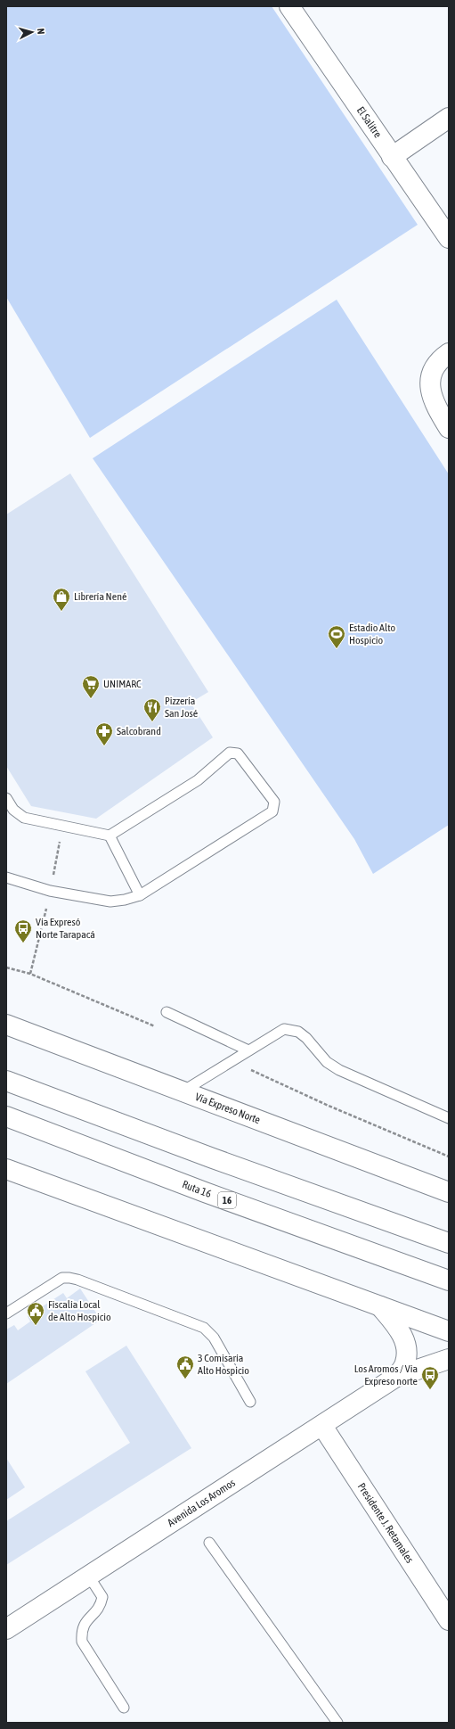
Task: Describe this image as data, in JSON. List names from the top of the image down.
{
  "streets": {
    "main road": [
      "El Salitre",
      "Vía Expreso Norte",
      "Ruta 16",
      "16",
      "Avenida Los Aromos",
      "Presidente J. Retamales"
    ]
  },
  "crossings": [
    ["Avenida Los Aromos", "Presidente J. Retamales"]
  ],
  "places": {
    "shop": ["Librería Nené"],
    "sports": ["Estadio Alto Hospicio"],
    "supermarket": ["UNIMARC"],
    "restaurant": ["Pizzería San José"],
    "pharmacy": ["Salcobrand"],
    "bus stop": ["Vía Expresó Norte Tarapacá", "Los Aromos / Via Expreso norte"],
    "public building": ["Fiscalía Local de Alto Hospicio", "3 Comisaría Alto Hospicio"]
  },
  "north": "right"
}
